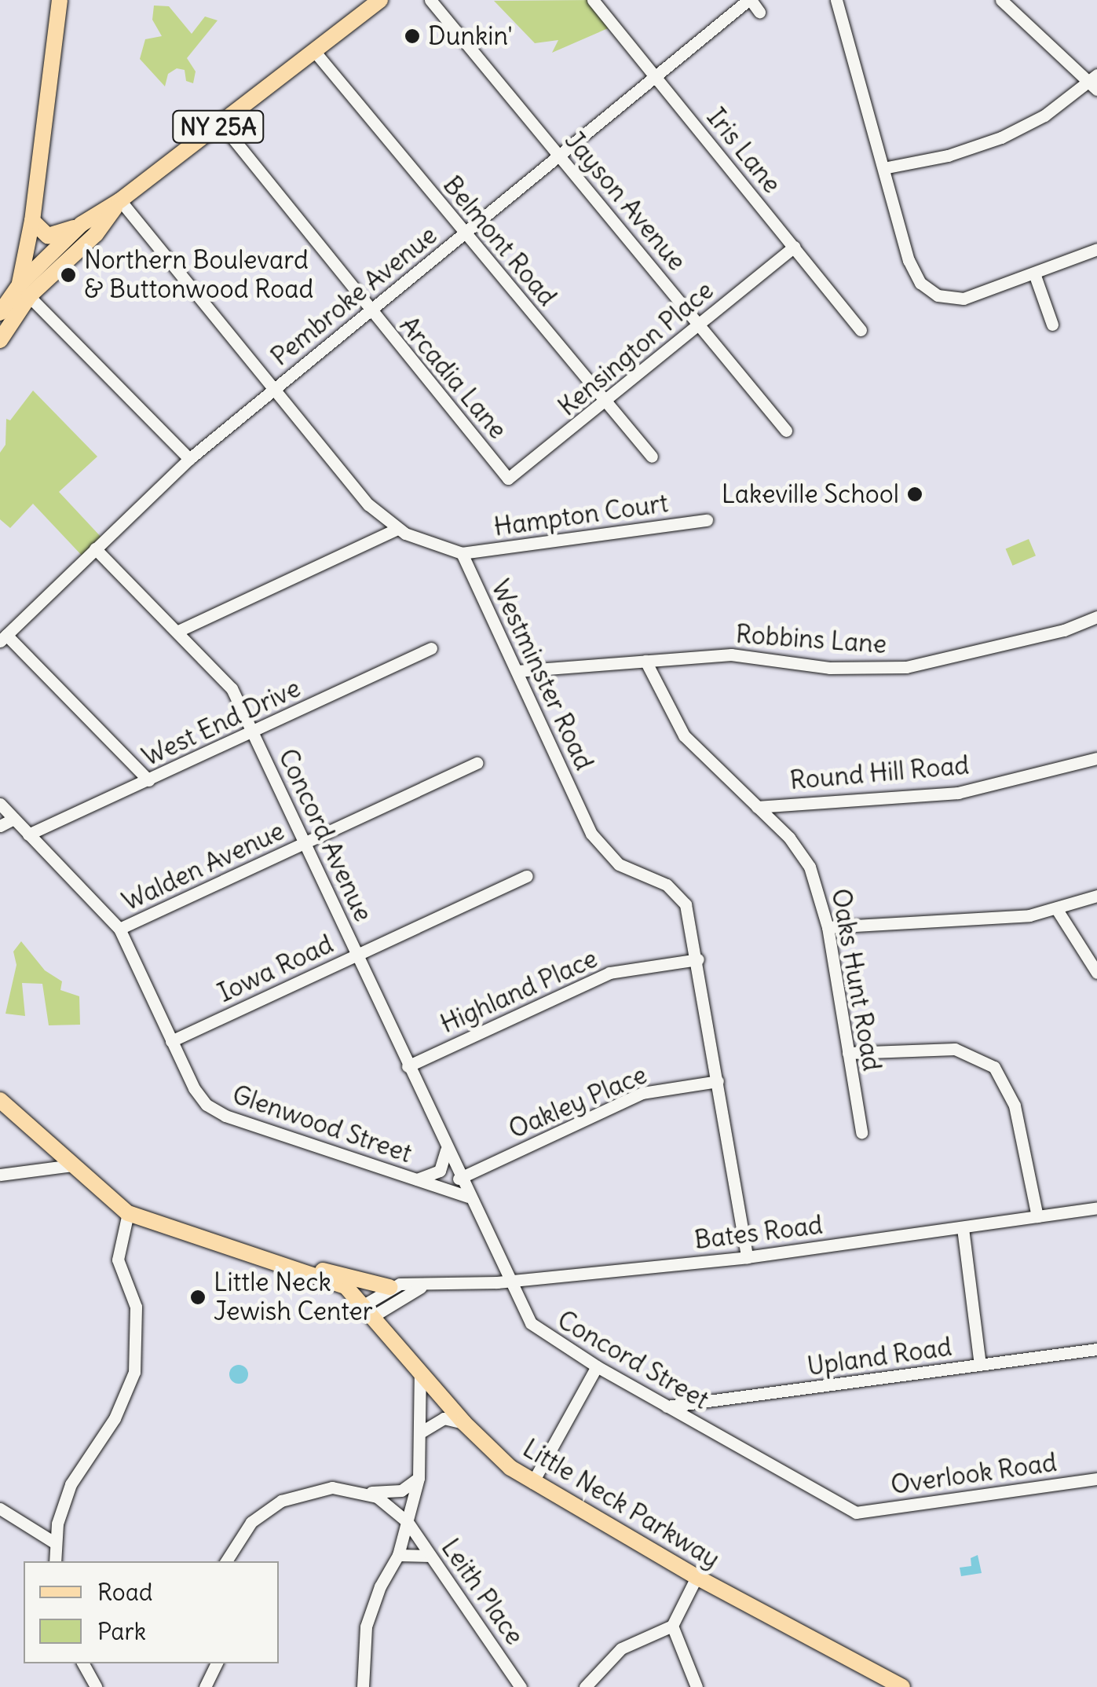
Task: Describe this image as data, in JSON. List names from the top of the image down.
{
  "streets": {
    "main road": ["NY 25A", "Little Neck Parkway"],
    "street": [
      "Iris Lane",
      "Jayson Avenue",
      "Belmont Road",
      "Pembroke Avenue",
      "Kensington Place",
      "Arcadia Lane",
      "Hampton Court",
      "Robbins Lane",
      "Westminster Road",
      "West End Drive",
      "Round Hill Road",
      "Concord Avenue",
      "Walden Avenue",
      "Iowa Road",
      "Oaks Hunt Road",
      "Highland Place",
      "Oakley Place",
      "Glenwood Street",
      "Bates Road",
      "Upland Road",
      "Concord Street",
      "Overlook Road",
      "Leith Place"
    ]
  },
  "crossings": [
    ["NY 25A", "Belmont Road"],
    ["NY 25A", "Arcadia Lane"],
    ["Iris Lane", "Pembroke Avenue"],
    ["Iris Lane", "Kensington Place"],
    ["Jayson Avenue", "Pembroke Avenue"],
    ["Jayson Avenue", "Kensington Place"],
    ["Belmont Road", "Pembroke Avenue"],
    ["Belmont Road", "Kensington Place"],
    ["Pembroke Avenue", "Arcadia Lane"],
    ["Pembroke Avenue", "Concord Avenue"],
    ["Kensington Place", "Arcadia Lane"],
    ["Hampton Court", "Westminster Road"],
    ["Robbins Lane", "Westminster Road"],
    ["Robbins Lane", "Oaks Hunt Road"],
    ["Westminster Road", "Highland Place"],
    ["Westminster Road", "Oakley Place"],
    ["Westminster Road", "Bates Road"],
    ["West End Drive", "Concord Avenue"],
    ["West End Drive", "Glenwood Street"],
    ["Round Hill Road", "Oaks Hunt Road"],
    ["Concord Avenue", "Walden Avenue"],
    ["Concord Avenue", "Iowa Road"],
    ["Concord Avenue", "Highland Place"],
    ["Concord Avenue", "Oakley Place"],
    ["Concord Avenue", "Glenwood Street"],
    ["Concord Avenue", "Concord Street"],
    ["Walden Avenue", "Glenwood Street"],
    ["Iowa Road", "Glenwood Street"],
    ["Oakley Place", "Concord Street"],
    ["Glenwood Street", "Concord Street"],
    ["Bates Road", "Concord Street"],
    ["Bates Road", "Little Neck Parkway"],
    ["Upland Road", "Concord Street"],
    ["Concord Street", "Overlook Road"]
  ],
  "places": [
    "Dunkin'",
    "Northern Boulevard & Buttonwood Road",
    "Lakeville School",
    "Little Neck Jewish Center"
  ],
  "legend": ["Road", "Park"]
}
